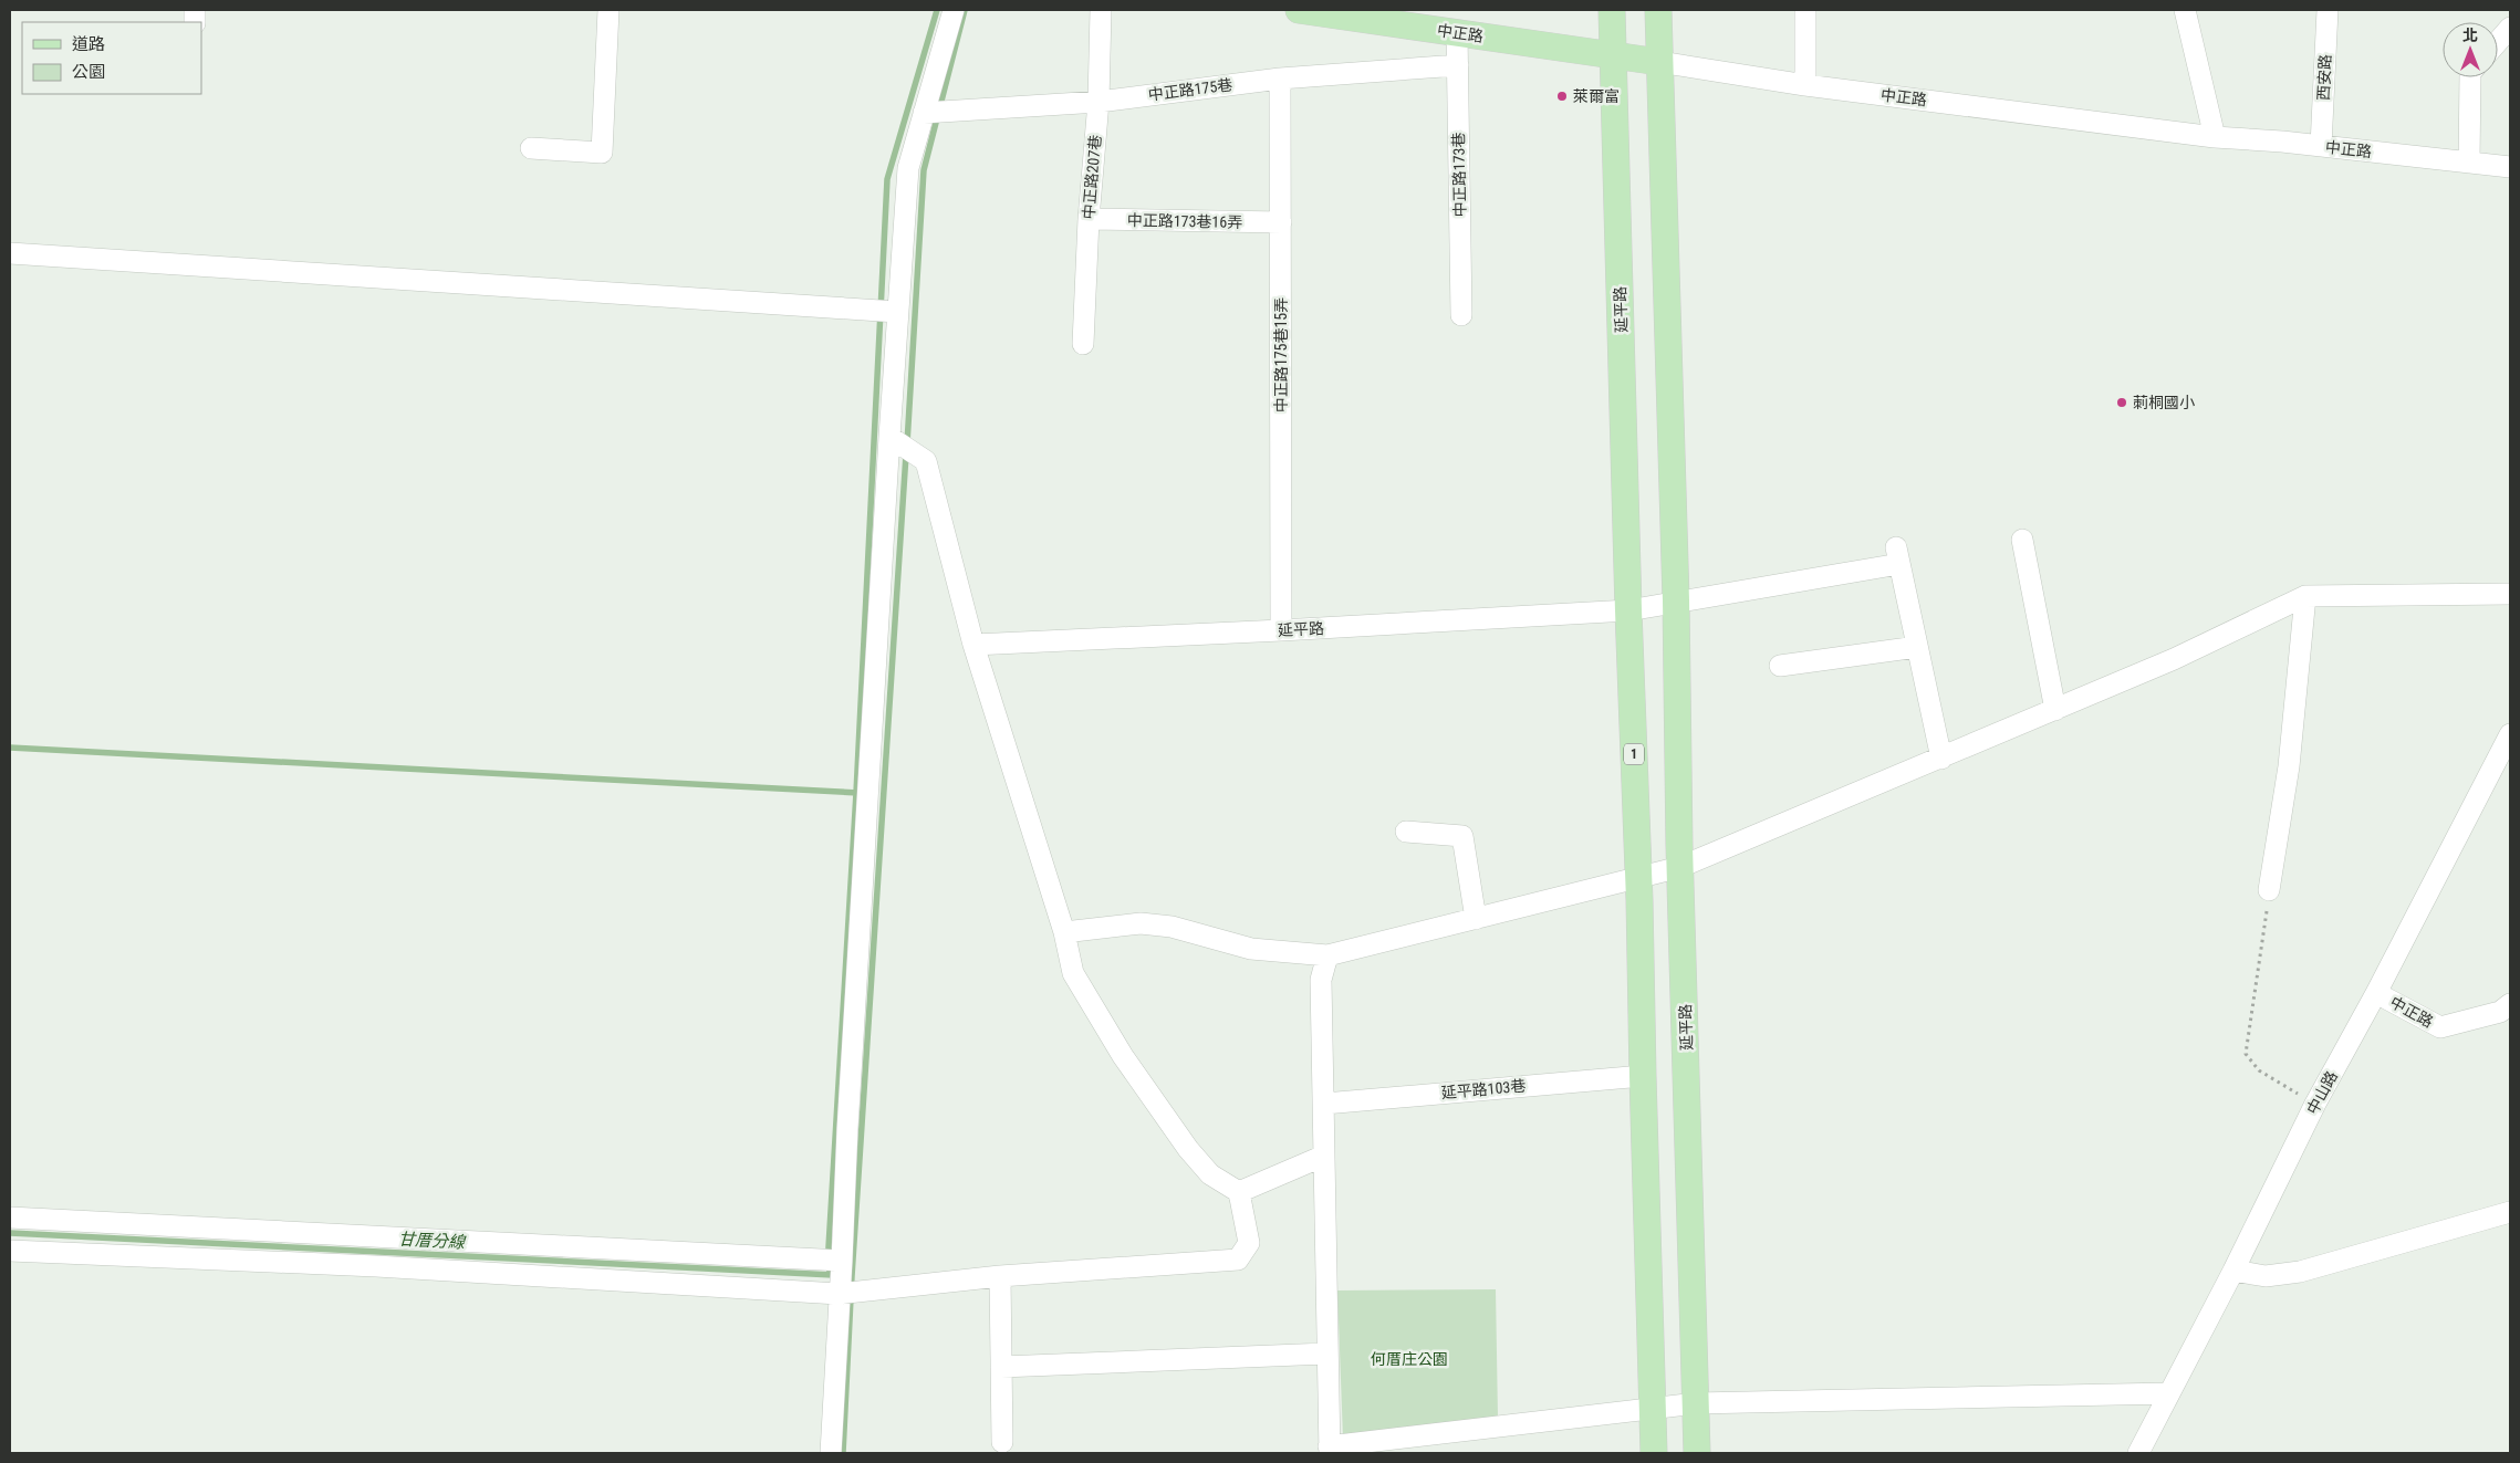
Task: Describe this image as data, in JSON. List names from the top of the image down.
{
  "streets": {
    "main road": ["中正路", "延平路", "1"],
    "street": [
      "西安路",
      "中正路175巷",
      "中正路173巷",
      "中正路207巷",
      "中正路173巷16弄",
      "中正路175巷15弄",
      "延平路103巷",
      "中山路"
    ]
  },
  "crossings": [
    ["中正路", "西安路"],
    ["中正路", "中正路173巷"],
    ["中正路", "延平路"],
    ["中正路", "中山路"],
    ["中正路175巷", "中正路173巷"],
    ["中正路175巷", "中正路207巷"],
    ["中正路175巷", "中正路175巷15弄"],
    ["中正路207巷", "中正路173巷16弄"],
    ["中正路173巷16弄", "中正路175巷15弄"],
    ["延平路", "中正路175巷15弄"],
    ["延平路", "延平路103巷"]
  ],
  "water": ["甘厝分線"],
  "parks": ["何厝庄公園"],
  "places": ["萊爾富", "莿桐國小"],
  "legend": ["道路", "公園"],
  "north": "top"
}
